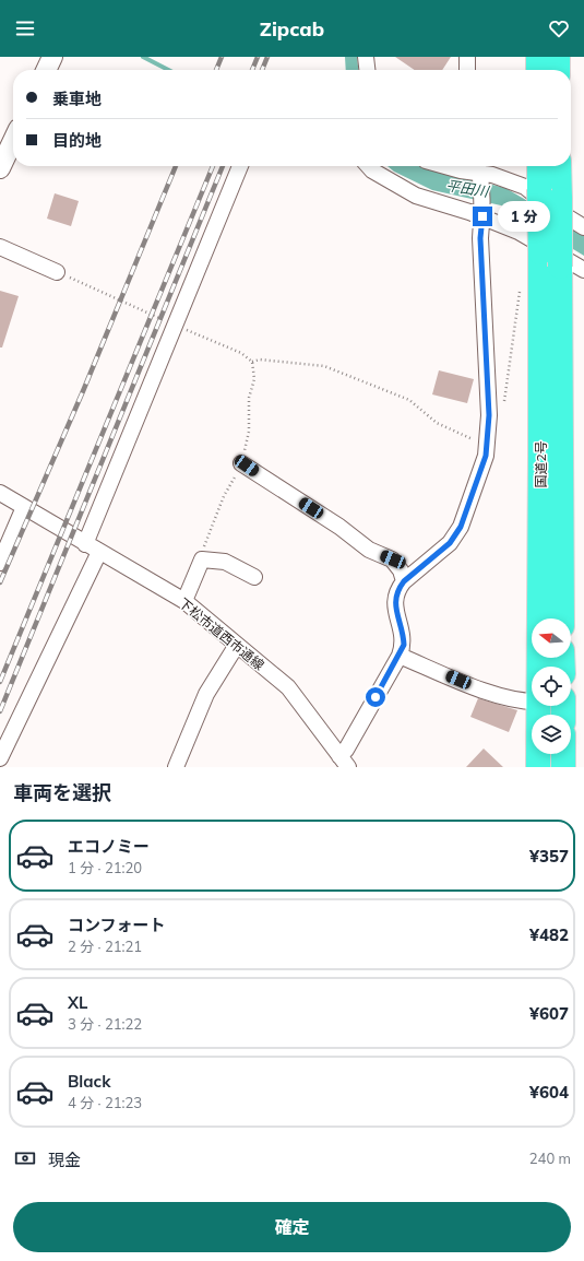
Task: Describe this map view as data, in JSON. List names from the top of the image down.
{
  "streets": {
    "highway": ["国道2号"],
    "street": ["下松市道西市通線"]
  },
  "water": ["平田川"],
  "north": "left",
  "page": {
    "header": "Zipcab",
    "banner": ["乗車地", "目的地"],
    "bubble": "1 分",
    "heading": "車両を選択",
    "list": [
      {
        "name": "エコノミー",
        "note": "1 分 · 21:20",
        "value": "¥357"
      },
      {
        "name": "コンフォート",
        "note": "2 分 · 21:21",
        "value": "¥482"
      },
      {
        "name": "XL",
        "note": "3 分 · 21:22",
        "value": "¥607"
      },
      {
        "name": "Black",
        "note": "4 分 · 21:23",
        "value": "¥604"
      }
    ],
    "pay": ["現金", "240 m"],
    "buttons": "確定"
  }
}
